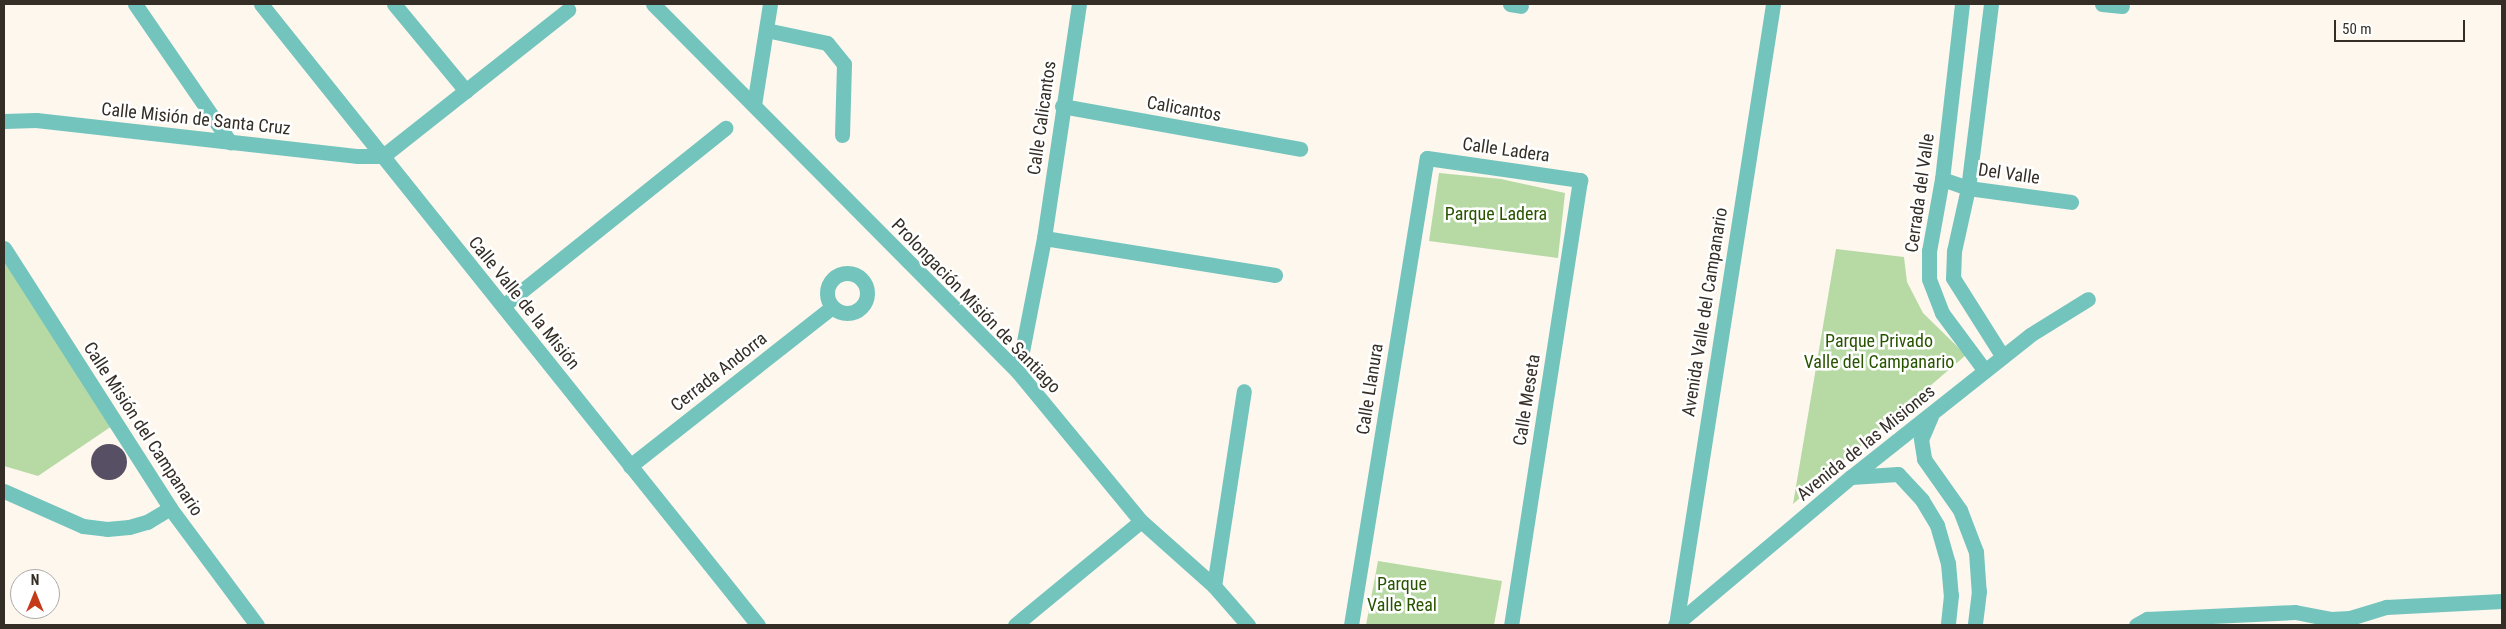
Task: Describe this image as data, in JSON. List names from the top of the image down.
{
  "streets": {
    "street": [
      "Calicantos",
      "Calle Calicantos",
      "Calle Misión de Santa Cruz",
      "Calle Ladera",
      "Del Valle",
      "Cerrada del Valle",
      "Calle Valle de la Misión",
      "Prolongación Misión de Santiago",
      "Avenida Valle del Campanario",
      "Cerrada Andorra",
      "Calle Llanura",
      "Calle Meseta",
      "Calle Misión del Campanario",
      "Avenida de las Misiones"
    ]
  },
  "crossings": [
    ["Calicantos", "Calle Calicantos"],
    ["Calle Calicantos", "Prolongación Misión de Santiago"],
    ["Calle Misión de Santa Cruz", "Calle Valle de la Misión"],
    ["Calle Ladera", "Calle Llanura"],
    ["Calle Ladera", "Calle Meseta"],
    ["Del Valle", "Cerrada del Valle"],
    ["Cerrada del Valle", "Avenida de las Misiones"],
    ["Calle Valle de la Misión", "Cerrada Andorra"],
    ["Avenida Valle del Campanario", "Avenida de las Misiones"]
  ],
  "parks": ["Parque Ladera", "Parque Privado Valle del Campanario", "Parque Valle Real"],
  "scale_bar": "50 m",
  "north": "top"
}
